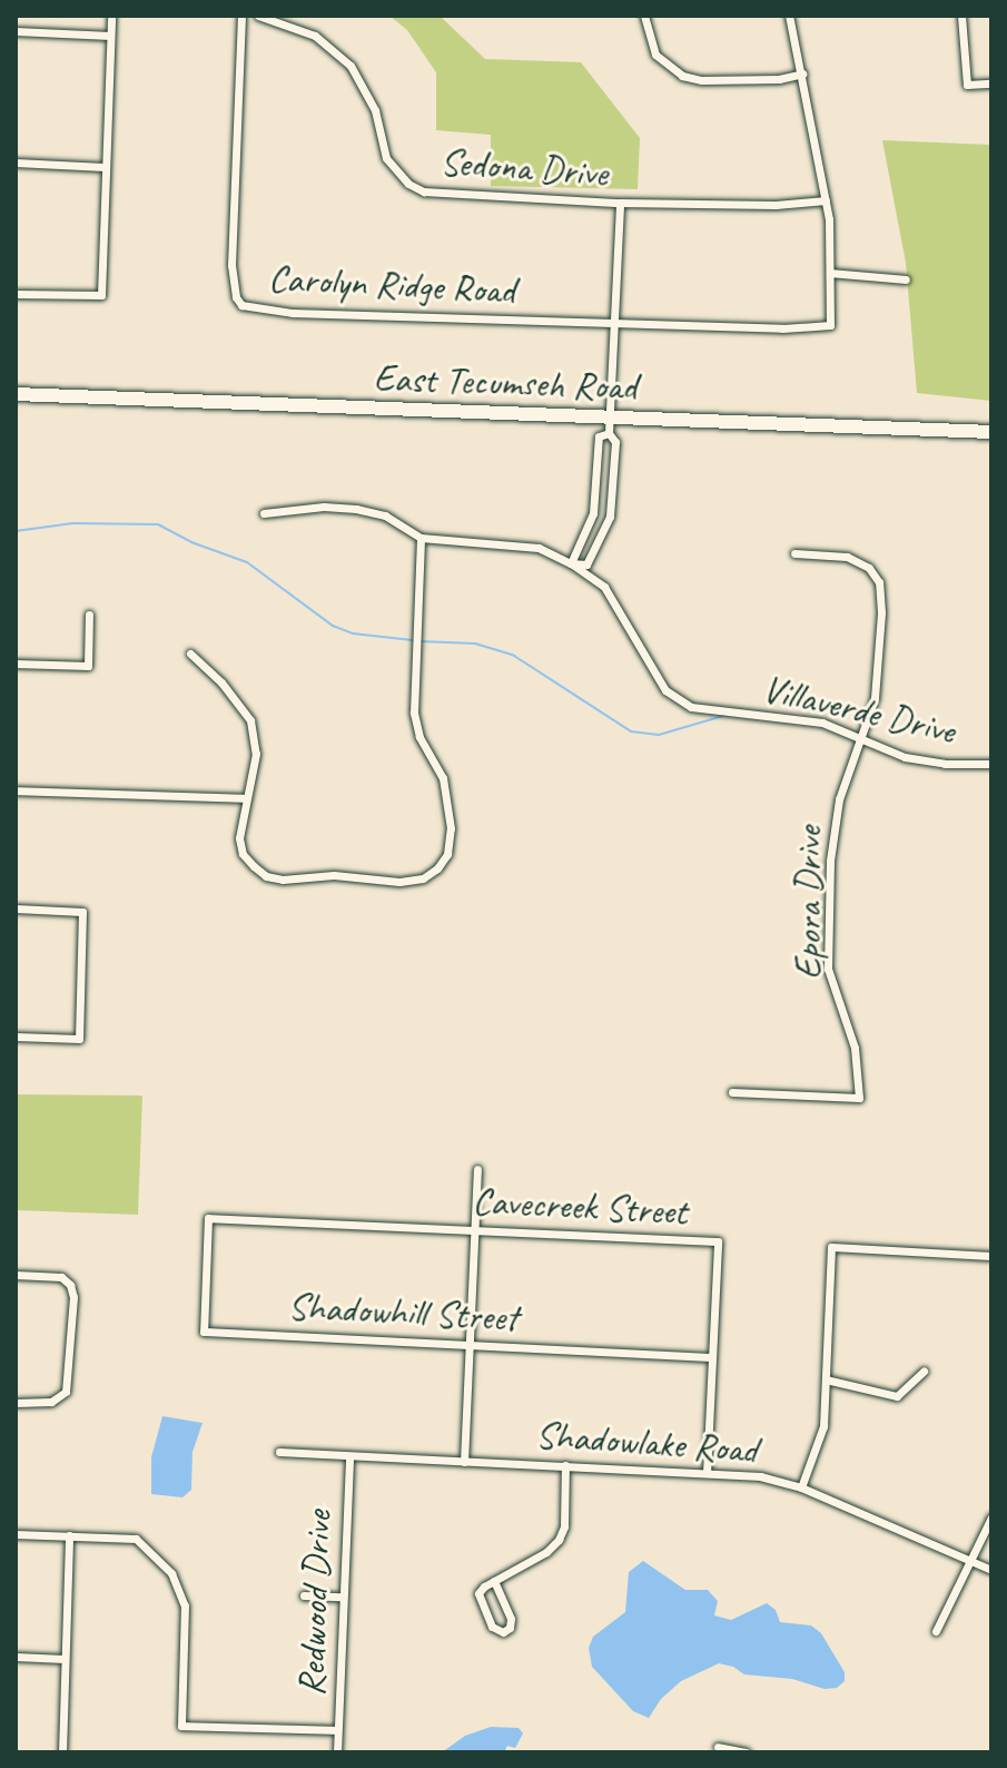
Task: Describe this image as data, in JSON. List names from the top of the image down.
{
  "streets": {
    "main road": ["East Tecumseh Road"],
    "street": [
      "Sedona Drive",
      "Carolyn Ridge Road",
      "Villaverde Drive",
      "Epora Drive",
      "Cavecreek Street",
      "Shadowhill Street",
      "Shadowlake Road",
      "Redwood Drive"
    ]
  },
  "crossings": [
    ["Villaverde Drive", "Epora Drive"],
    ["Cavecreek Street", "Shadowhill Street"],
    ["Cavecreek Street", "Shadowlake Road"],
    ["Shadowlake Road", "Redwood Drive"]
  ]
}
